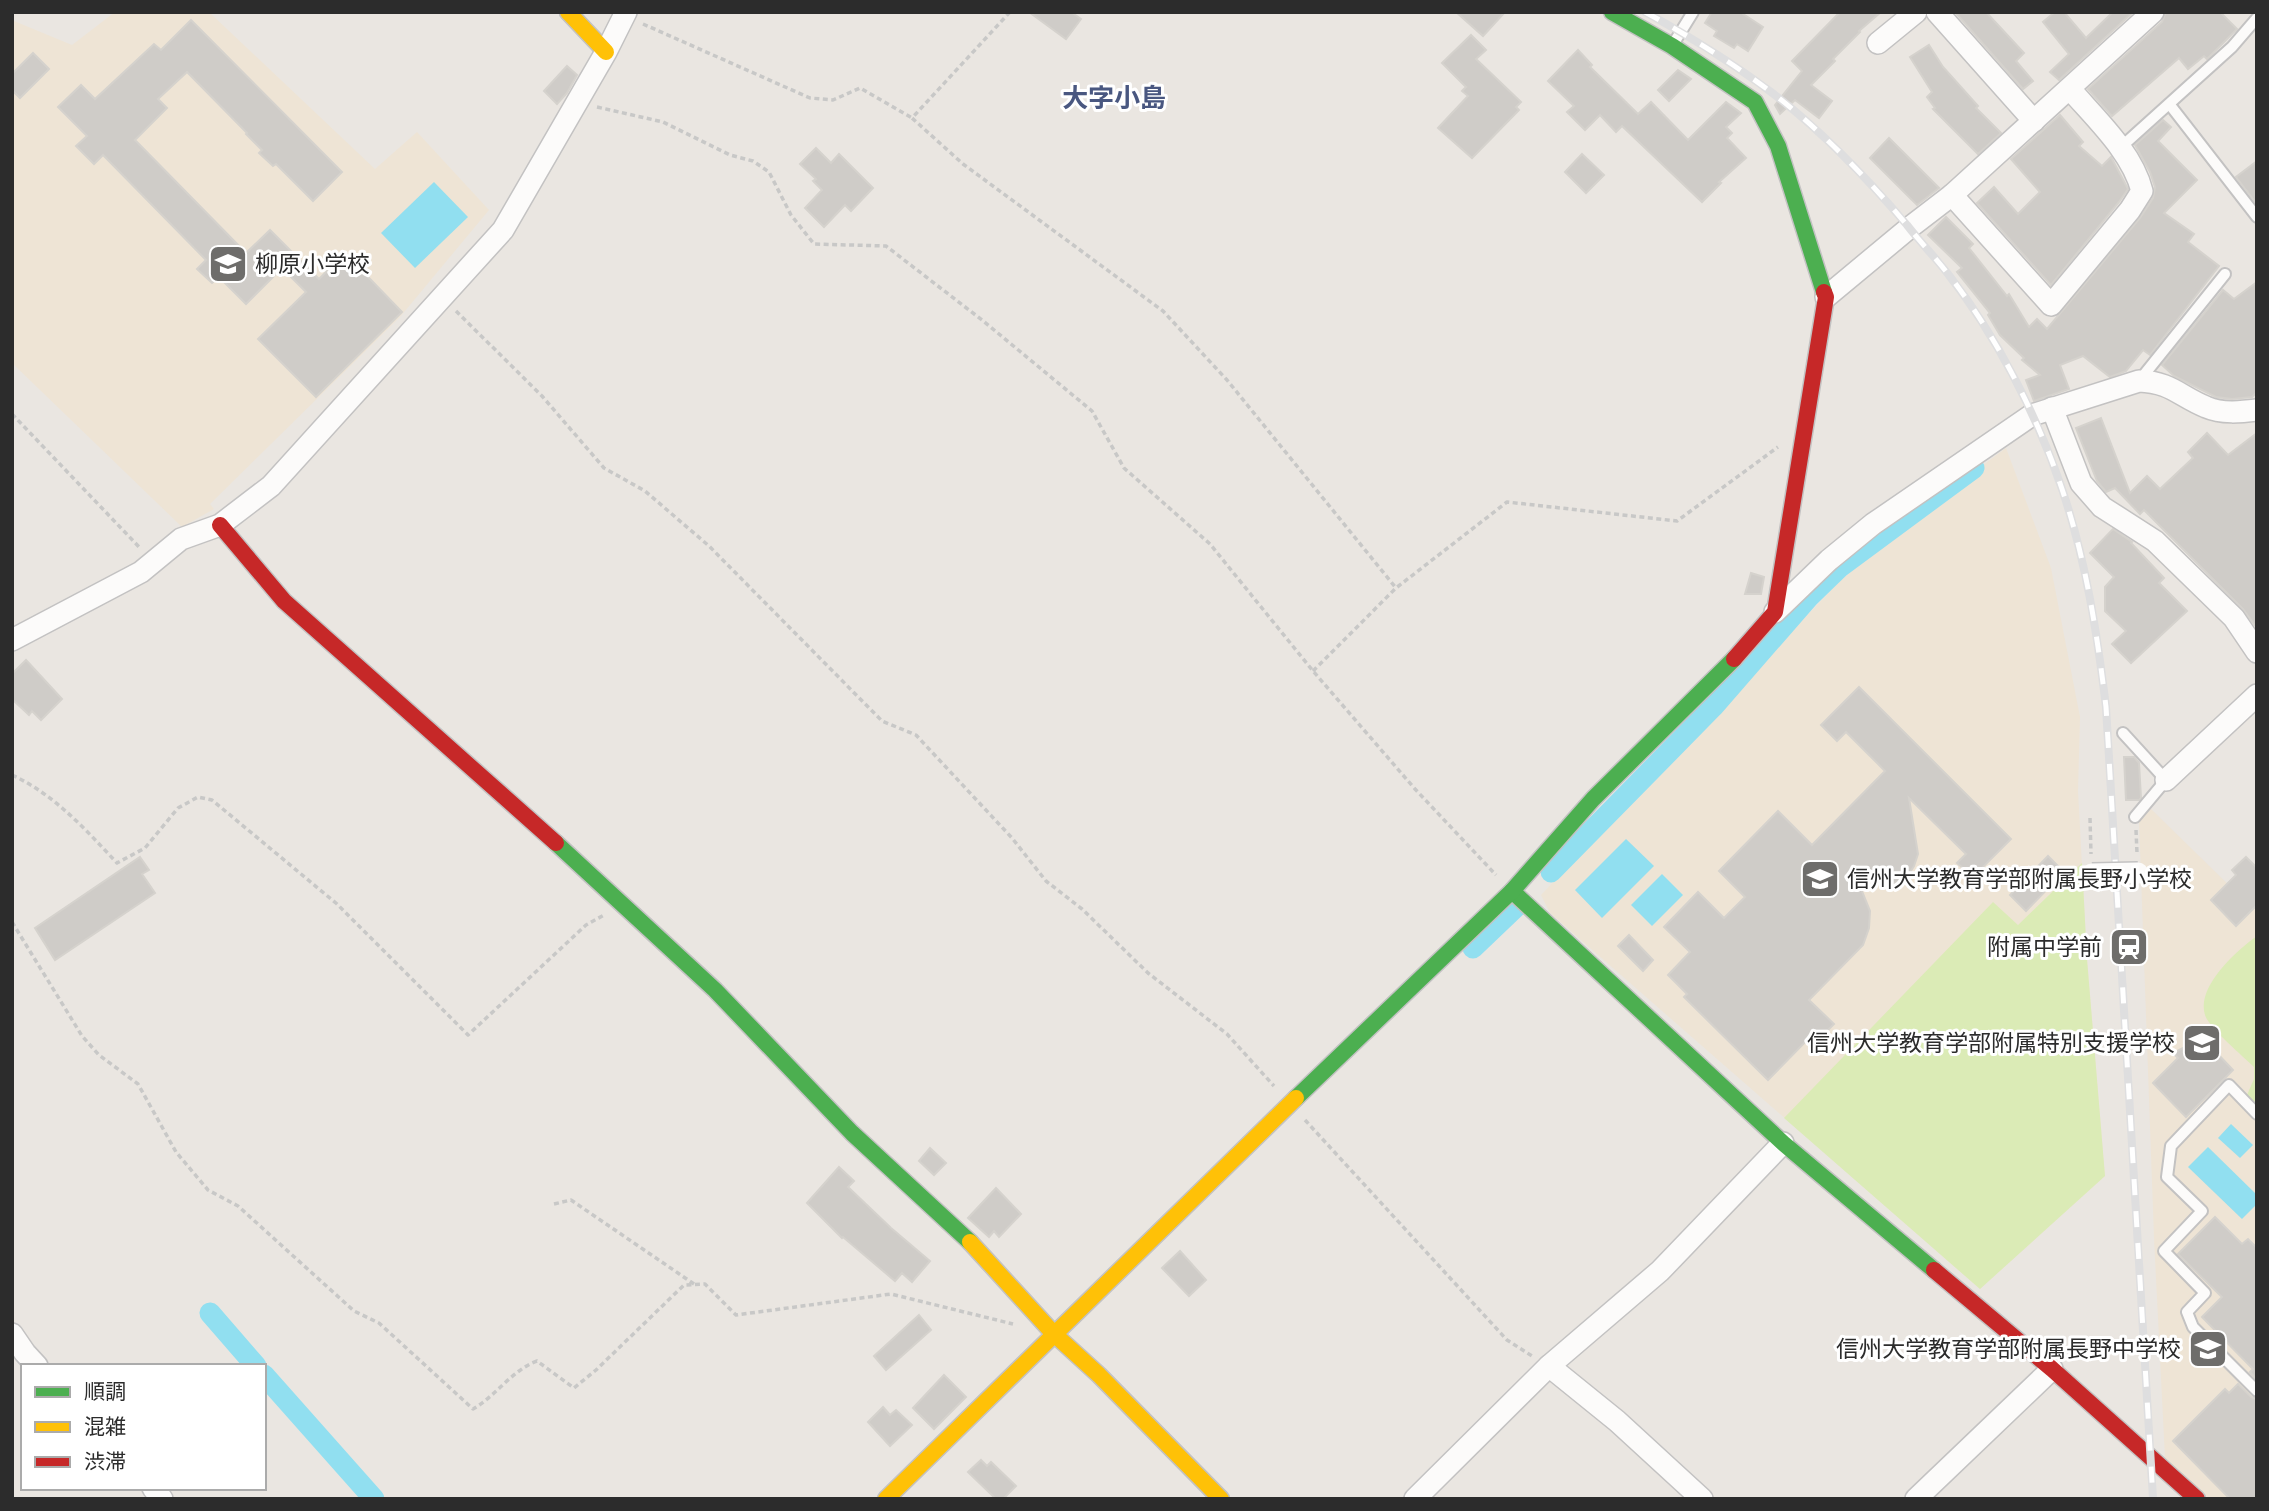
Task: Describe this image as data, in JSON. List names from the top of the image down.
{
  "districts": ["大字小島"],
  "places": {
    "school or university": [
      "柳原小学校",
      "信州大学教育学部附属長野小学校",
      "信州大学教育学部附属特別支援学校",
      "信州大学教育学部附属長野中学校"
    ],
    "station": ["附属中学前"]
  },
  "legend": ["順調", "混雑", "渋滞"]
}
